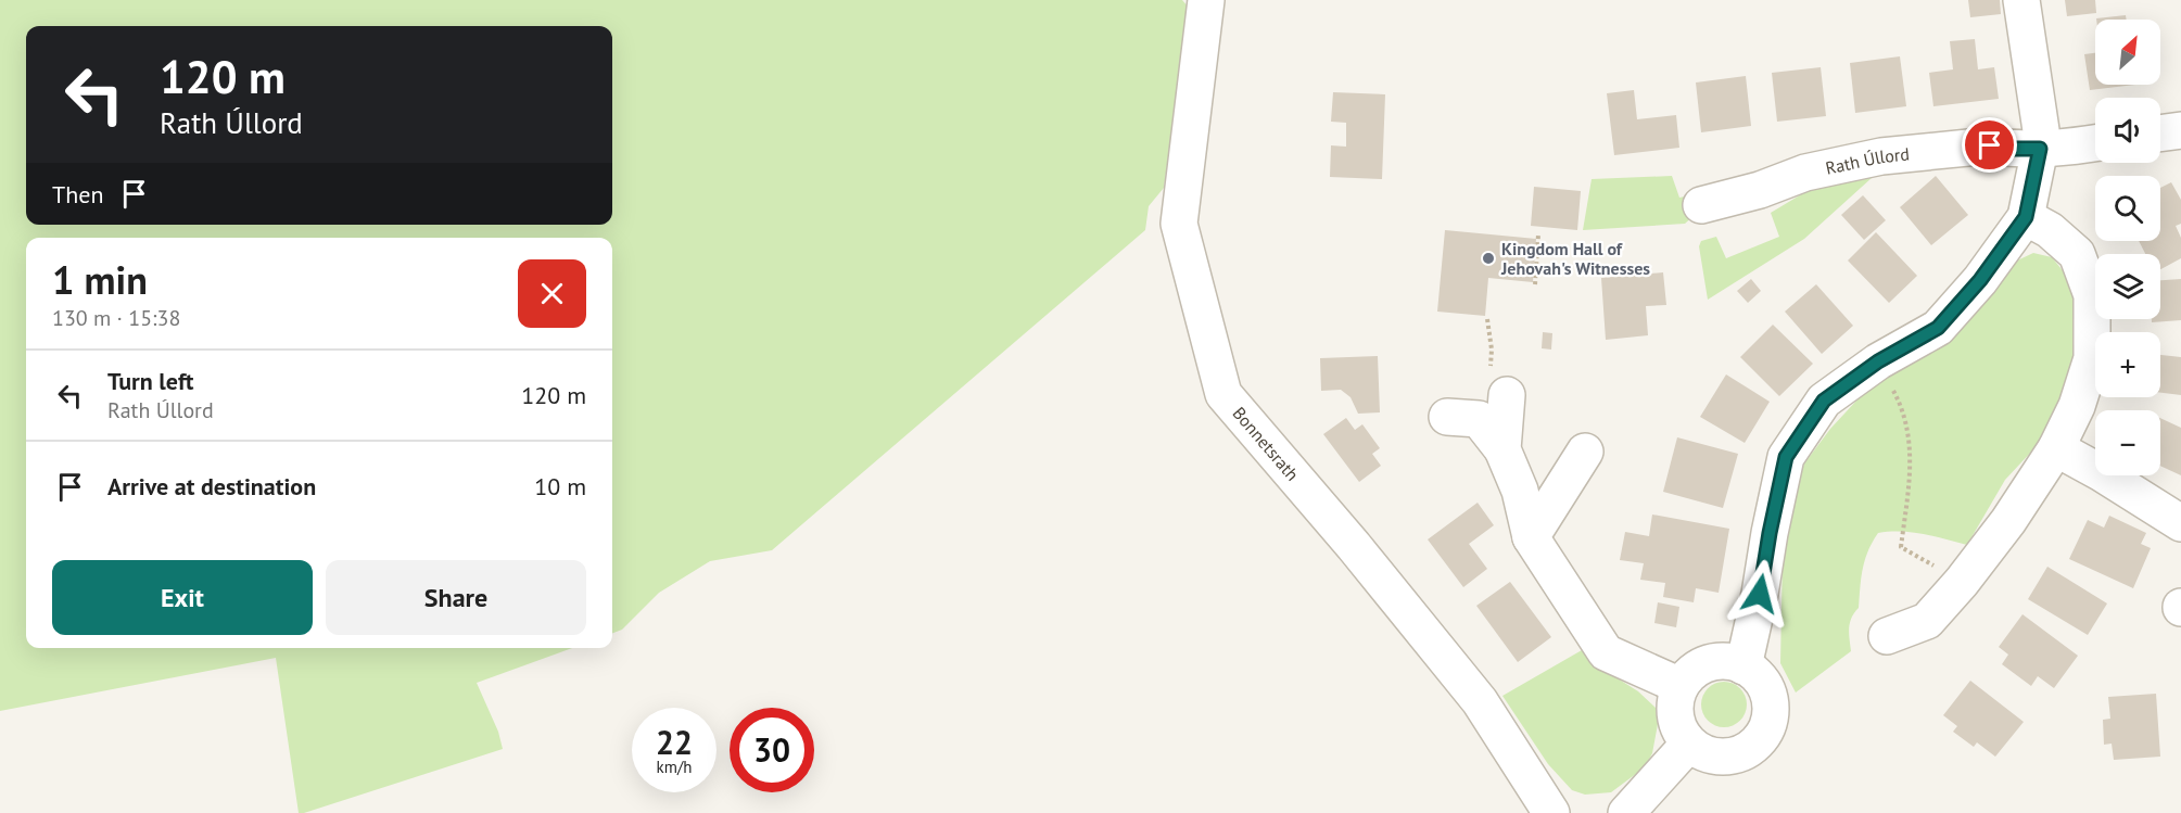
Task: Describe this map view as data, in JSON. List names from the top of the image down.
{
  "streets": {
    "street": ["Rath Úllord", "Bonnetsrath"]
  },
  "places": ["Kingdom Hall of Jehovah's Witnesses"],
  "north": "top right",
  "page": {
    "map_buttons": ["+", "−"],
    "turn": ["120 m", "Rath Úllord"],
    "then": "Then",
    "heading": ["1 min", "130 m · 15:38"],
    "list": [
      {
        "name": "Turn left",
        "note": "Rath Úllord",
        "value": "120 m"
      },
      {
        "name": "Arrive at destination",
        "value": "10 m"
      }
    ],
    "buttons": ["Exit", "Share"],
    "speed": "22 km/h",
    "limit": "30"
  }
}
